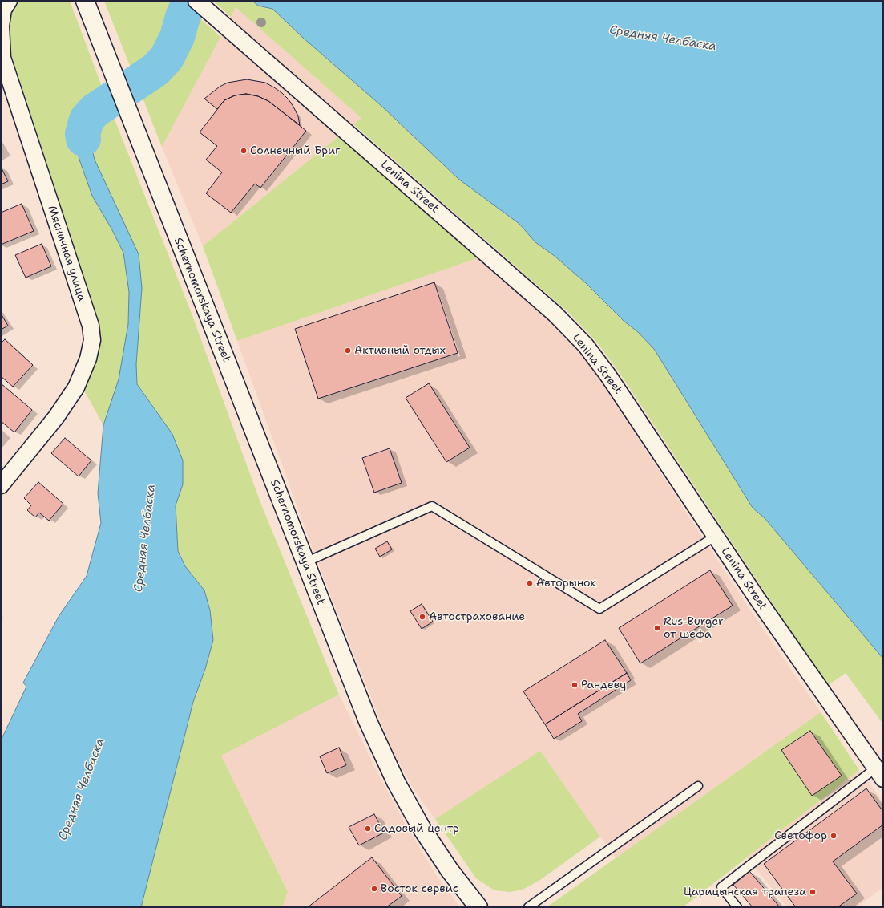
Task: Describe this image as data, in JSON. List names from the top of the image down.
{
  "streets": {
    "street": ["Lenina Street", "Мясничная улица", "Sсhernomorskaya Street"]
  },
  "water": ["Средняя Челбаска"],
  "places": [
    "Солнечный Бриг",
    "Активный отдых",
    "Авторынок",
    "Автострахование",
    "Rus-Burger от шефа",
    "Рандеву",
    "Садовый центр",
    "Светофор",
    "Восток сервис",
    "Царицынская трапеза"
  ]
}
